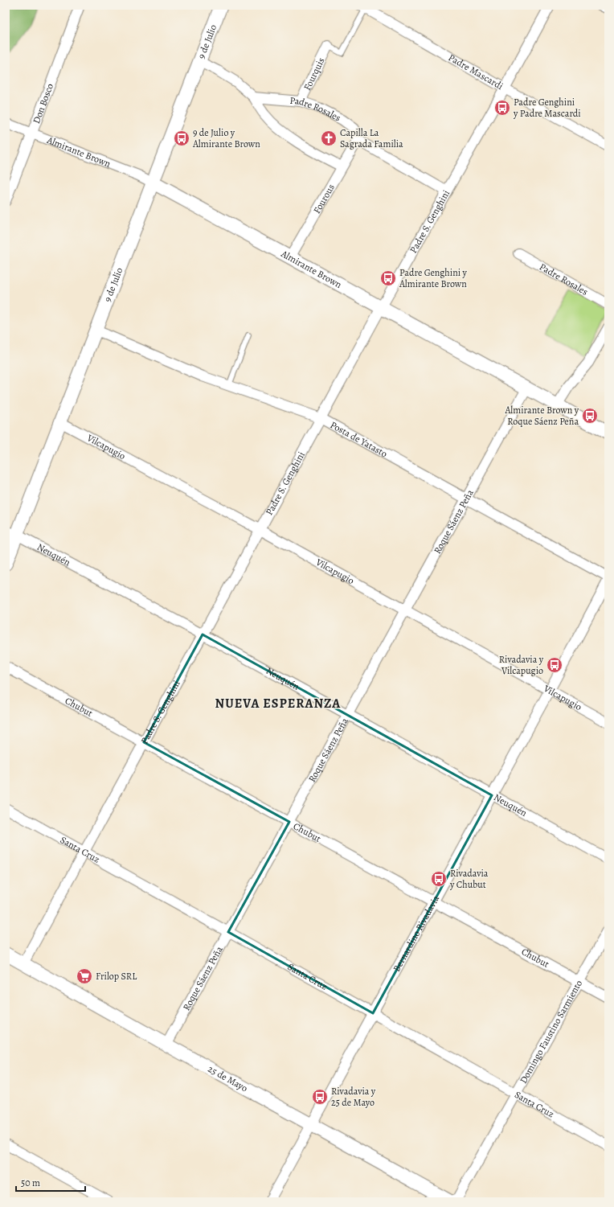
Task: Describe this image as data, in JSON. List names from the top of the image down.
{
  "streets": {
    "street": [
      "9 de Julio",
      "Padre Mascardi",
      "Fourquis",
      "Don Bosco",
      "Padre Rosales",
      "Almirante Brown",
      "Fourous",
      "Padre S. Genghini",
      "Posta de Yatasto",
      "Vilcapugio",
      "Roque Sáenz Peña",
      "Neuquén",
      "Chubut",
      "Santa Cruz",
      "Bernardino Rivadavia",
      "Domingo Faustino Sarmiento",
      "25 de Mayo"
    ]
  },
  "crossings": [
    ["9 de Julio", "Almirante Brown"],
    ["9 de Julio", "Posta de Yatasto"],
    ["9 de Julio", "Vilcapugio"],
    ["9 de Julio", "Neuquén"],
    ["Padre Mascardi", "Padre S. Genghini"],
    ["Fourquis", "Padre Rosales"],
    ["Don Bosco", "Almirante Brown"],
    ["Padre Rosales", "Fourous"],
    ["Almirante Brown", "Fourous"],
    ["Almirante Brown", "Padre S. Genghini"],
    ["Almirante Brown", "Roque Sáenz Peña"],
    ["Padre S. Genghini", "Posta de Yatasto"],
    ["Padre S. Genghini", "Vilcapugio"],
    ["Padre S. Genghini", "Neuquén"],
    ["Padre S. Genghini", "Chubut"],
    ["Padre S. Genghini", "Santa Cruz"],
    ["Padre S. Genghini", "25 de Mayo"],
    ["Posta de Yatasto", "Roque Sáenz Peña"],
    ["Vilcapugio", "Roque Sáenz Peña"],
    ["Vilcapugio", "Bernardino Rivadavia"],
    ["Roque Sáenz Peña", "Neuquén"],
    ["Roque Sáenz Peña", "Chubut"],
    ["Roque Sáenz Peña", "Santa Cruz"],
    ["Roque Sáenz Peña", "25 de Mayo"],
    ["Neuquén", "Bernardino Rivadavia"],
    ["Chubut", "Bernardino Rivadavia"],
    ["Chubut", "Domingo Faustino Sarmiento"],
    ["Santa Cruz", "Bernardino Rivadavia"],
    ["Santa Cruz", "Domingo Faustino Sarmiento"],
    ["Bernardino Rivadavia", "25 de Mayo"]
  ],
  "districts": ["NUEVA ESPERANZA"],
  "places": {
    "bus stop": [
      "Padre Genghini y Padre Mascardi",
      "9 de Julio y Almirante Brown",
      "Padre Genghini y Almirante Brown",
      "Almirante Brown y Roque Sáenz Peña",
      "Rivadavia y Vilcapugio",
      "Rivadavia y Chubut",
      "Rivadavia y 25 de Mayo"
    ],
    "church": ["Capilla La Sagrada Familia"],
    "supermarket": ["Frilop SRL"]
  },
  "scale_bar": "50 m"
}
